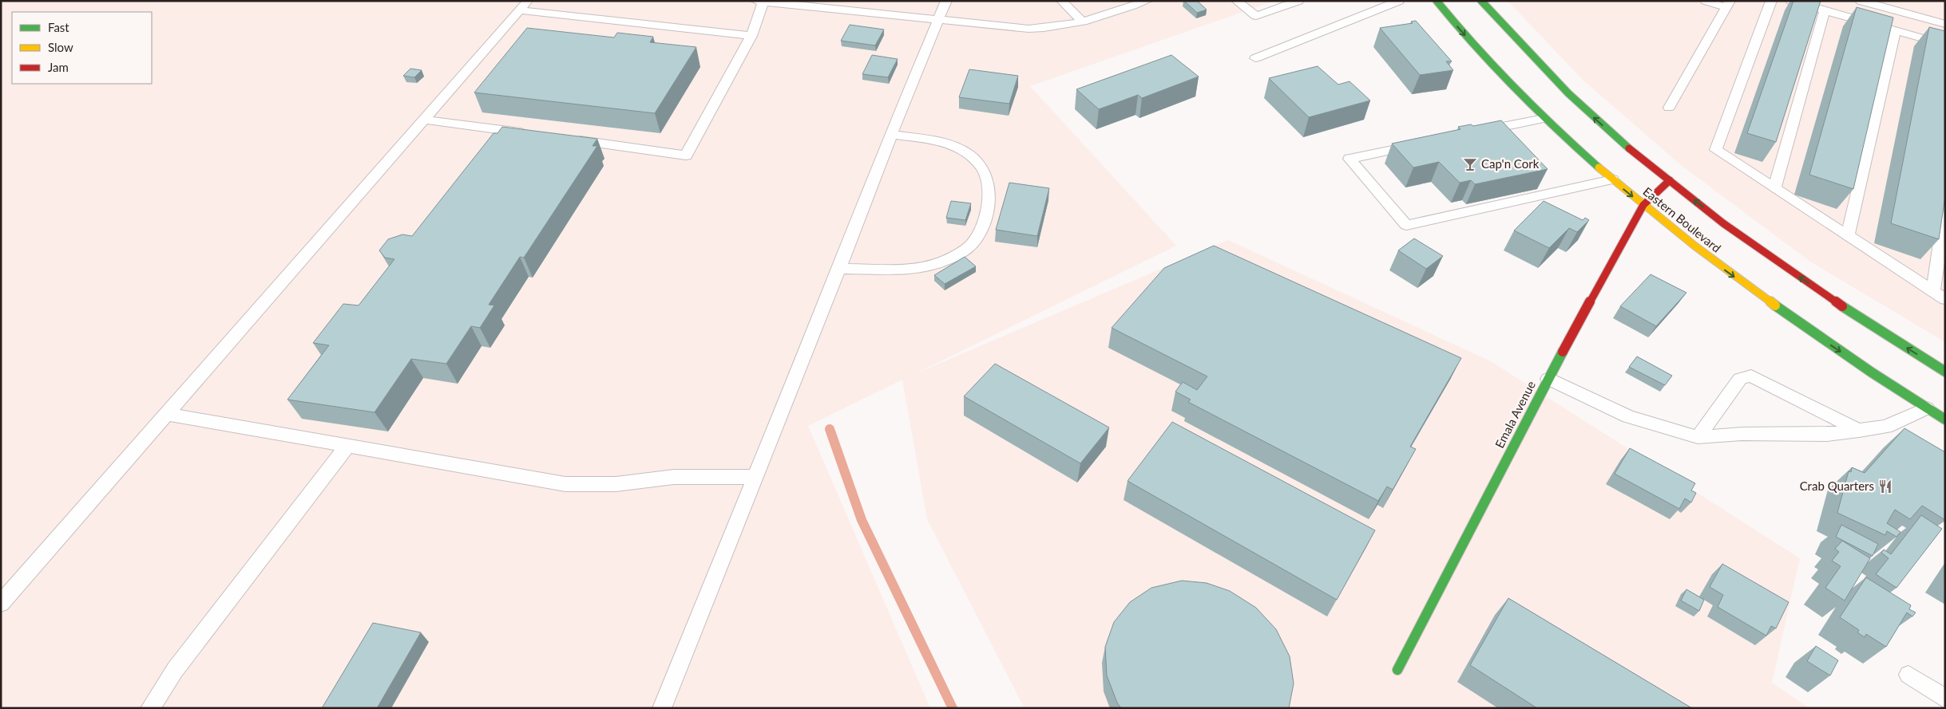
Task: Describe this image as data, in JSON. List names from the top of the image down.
{
  "streets": {
    "main road": ["Eastern Boulevard", "Emala Avenue"]
  },
  "crossings": [
    ["Eastern Boulevard", "Emala Avenue"]
  ],
  "places": {
    "bar": ["Cap'n Cork"],
    "restaurant": ["Crab Quarters"]
  },
  "legend": ["Fast", "Slow", "Jam"]
}
